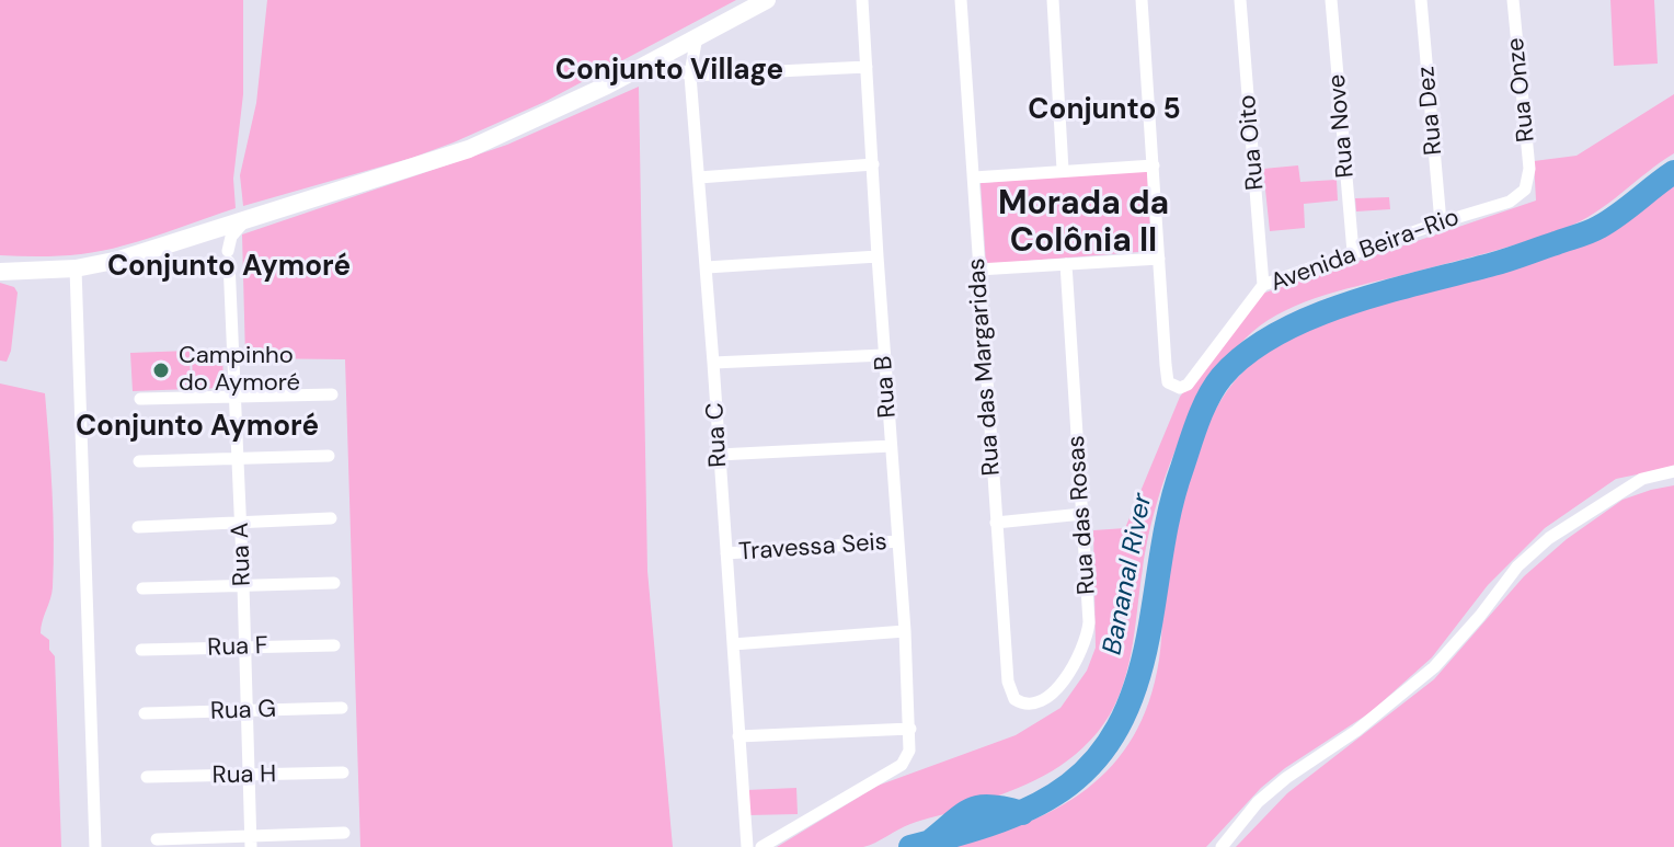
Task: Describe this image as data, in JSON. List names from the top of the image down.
{
  "streets": {
    "street": [
      "Rua Onze",
      "Rua Dez",
      "Rua Nove",
      "Rua Oito",
      "Avenida Beira-Rio",
      "Rua das Margaridas",
      "Rua B",
      "Rua C",
      "Rua das Rosas",
      "Travessa Seis",
      "Rua A",
      "Rua F",
      "Rua G",
      "Rua H"
    ]
  },
  "crossings": [
    ["Rua Onze", "Avenida Beira-Rio"],
    ["Rua Dez", "Avenida Beira-Rio"],
    ["Rua Nove", "Avenida Beira-Rio"],
    ["Rua Oito", "Avenida Beira-Rio"],
    ["Rua das Margaridas", "Rua das Rosas"],
    ["Rua B", "Travessa Seis"],
    ["Rua C", "Travessa Seis"],
    ["Rua A", "Rua F"],
    ["Rua A", "Rua G"],
    ["Rua A", "Rua H"]
  ],
  "districts": [
    "Conjunto Village",
    "Conjunto 5",
    "Morada da Colônia II",
    "Conjunto Aymoré",
    "Conjunto Aymoré"
  ],
  "water": ["Bananal River"],
  "places": ["Campinho do Aymoré"]
}
